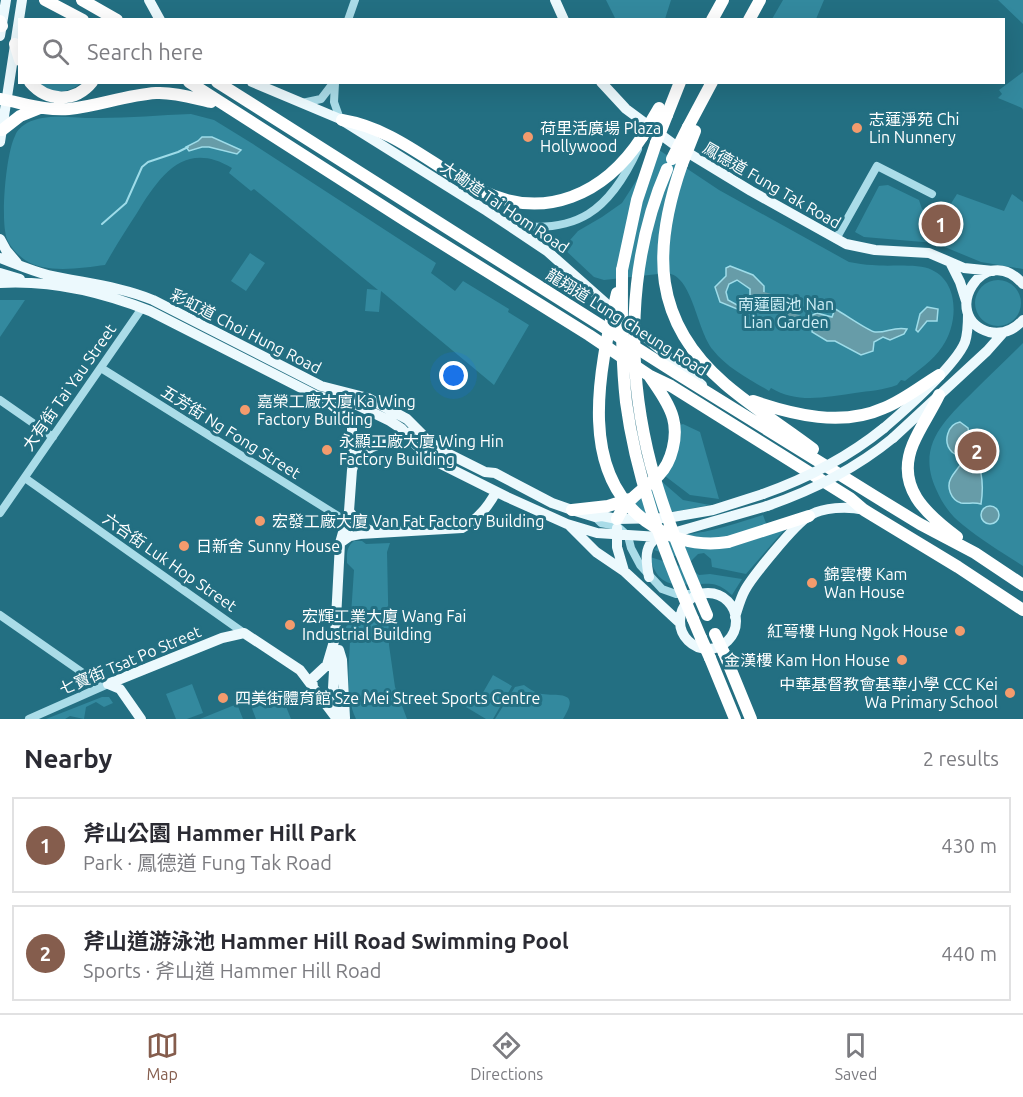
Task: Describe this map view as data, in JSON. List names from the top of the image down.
{
  "streets": {
    "highway": ["龍翔道 Lung Cheung Road"],
    "main road": [
      "鳳德道 Fung Tak Road",
      "大磡道 Tai Hom Road",
      "彩虹道 Choi Hung Road",
      "六合街 Luk Hop Street",
      "七寶街 Tsat Po Street"
    ],
    "street": ["大有街 Tai Yau Street", "五芳街 Ng Fong Street"]
  },
  "crossings": [
    ["大磡道 Tai Hom Road", "龍翔道 Lung Cheung Road"],
    ["彩虹道 Choi Hung Road", "大有街 Tai Yau Street"],
    ["大有街 Tai Yau Street", "五芳街 Ng Fong Street"],
    ["大有街 Tai Yau Street", "六合街 Luk Hop Street"],
    ["六合街 Luk Hop Street", "七寶街 Tsat Po Street"]
  ],
  "parks": ["南蓮園池 Nan Lian Garden"],
  "places": [
    "志蓮淨苑 Chi Lin Nunnery",
    "荷里活廣場 Plaza Hollywood",
    "嘉榮工廠大廈 Ka Wing Factory Building",
    "永顯工廠大廈 Wing Hin Factory Building",
    "宏發工廠大廈 Van Fat Factory Building",
    "日新舍 Sunny House",
    "錦雲樓 Kam Wan House",
    "宏輝工業大廈 Wang Fai Industrial Building",
    "紅萼樓 Hung Ngok House",
    "金漢樓 Kam Hon House",
    "中華基督教會基華小學 CCC Kei Wa Primary School",
    "四美街體育館 Sze Mei Street Sports Centre"
  ],
  "page": {
    "search": "Search here",
    "pins": ["1", "2"],
    "heading": ["Nearby", "2 results"],
    "list": [
      {
        "mark": "1",
        "name": "斧山公園 Hammer Hill Park",
        "note": "Park · 鳳德道 Fung Tak Road",
        "value": "430 m"
      },
      {
        "mark": "2",
        "name": "斧山道游泳池 Hammer Hill Road Swimming Pool",
        "note": "Sports · 斧山道 Hammer Hill Road",
        "value": "440 m"
      }
    ],
    "nav": ["Map", "Directions", "Saved"]
  }
}
